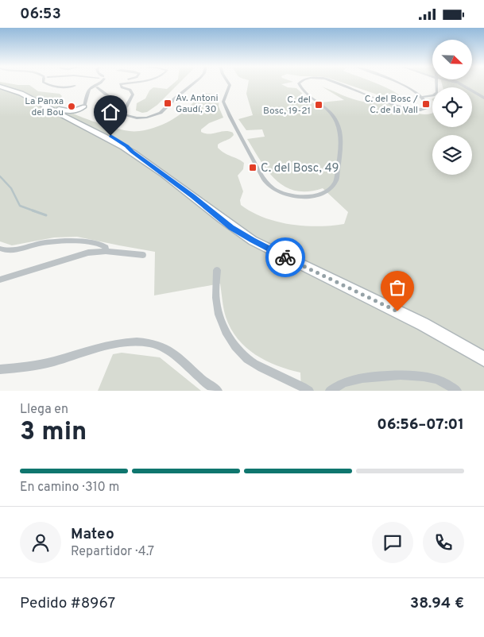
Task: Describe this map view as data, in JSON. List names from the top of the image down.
{
  "places": {
    "transit": [
      "Av. Antoni Gaudí, 30",
      "C. del Bosc / C. de la Vall",
      "C. del Bosc, 19-21",
      "C. del Bosc, 49"
    ],
    "other": ["La Panxa del Bou"]
  },
  "north": "bottom right",
  "page": {
    "status": "06:53",
    "heading": ["3 min", "Llega en", "06:56–07:01"],
    "panel": [
      "Mateo",
      "Repartidor · 4.7",
      "Pedido #8967",
      "38.94 €"
    ],
    "bar": "En camino · 310 m"
  }
}
